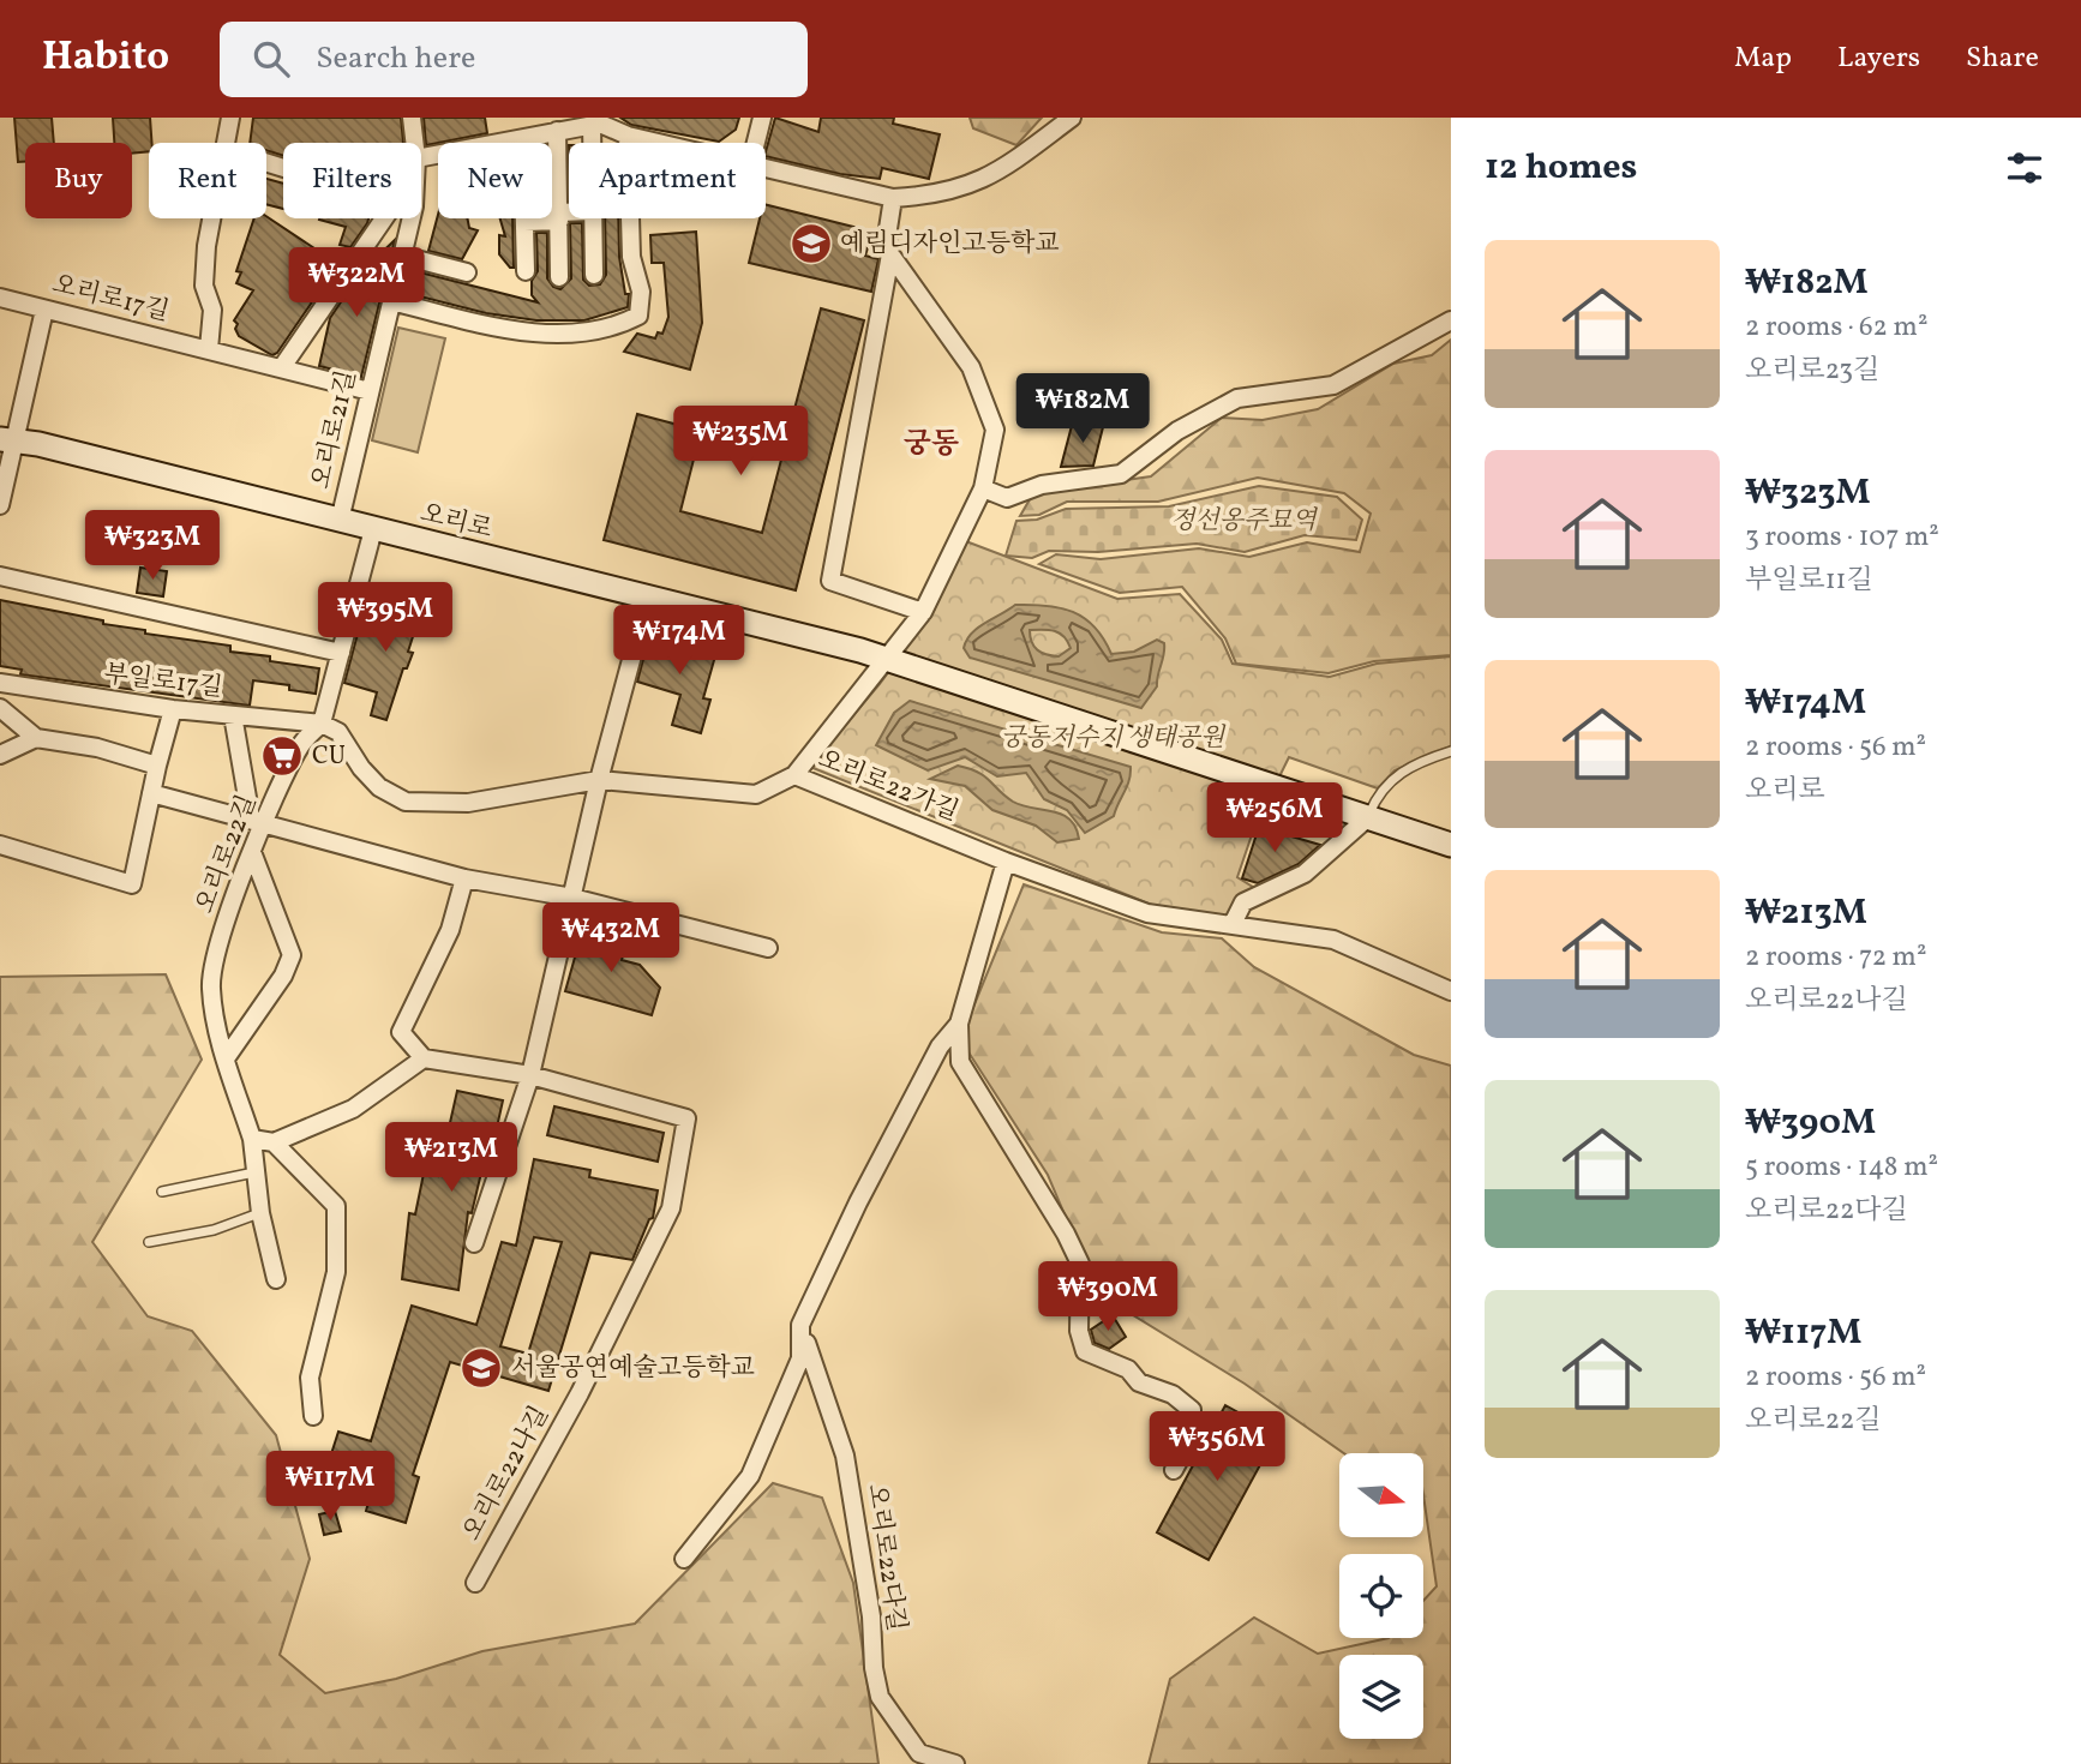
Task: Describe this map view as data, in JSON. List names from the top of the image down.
{
  "streets": {
    "main road": ["오리로"],
    "street": [
      "오리로17길",
      "오리로21길",
      "부일로17길",
      "오리로22가길",
      "오리로22길",
      "오리로22나길",
      "오리로22다길"
    ]
  },
  "crossings": [
    ["오리로17길", "오리로21길"],
    ["오리로21길", "오리로"],
    ["오리로", "오리로22길"],
    ["부일로17길", "오리로22가길"],
    ["부일로17길", "오리로22길"],
    ["오리로22가길", "오리로22길"]
  ],
  "districts": ["궁동"],
  "parks": ["정선옹주묘역", "궁동저수지 생태공원"],
  "places": {
    "school or university": ["예림디자인고등학교", "서울공연예술고등학교"],
    "supermarket": ["CU"]
  },
  "north": "right",
  "page": {
    "header": "Habito",
    "search": "Search here",
    "nav": ["Map", "Layers", "Share"],
    "heading": "12 homes",
    "chip": [
      "Buy",
      "Rent",
      "Filters",
      "New",
      "Apartment"
    ],
    "list": [
      {
        "name": "₩182M",
        "note": "2 rooms · 62 m² · 오리로23길"
      },
      {
        "name": "₩323M",
        "note": "3 rooms · 107 m² · 부일로11길"
      },
      {
        "name": "₩174M",
        "note": "2 rooms · 56 m² · 오리로"
      },
      {
        "name": "₩213M",
        "note": "2 rooms · 72 m² · 오리로22나길"
      },
      {
        "name": "₩390M",
        "note": "5 rooms · 148 m² · 오리로22다길"
      },
      {
        "name": "₩117M",
        "note": "2 rooms · 56 m² · 오리로22길"
      }
    ],
    "price": [
      "₩322M",
      "₩182M",
      "₩235M",
      "₩323M",
      "₩395M",
      "₩174M",
      "₩256M",
      "₩432M",
      "₩213M",
      "₩390M",
      "₩356M",
      "₩117M"
    ]
  }
}
